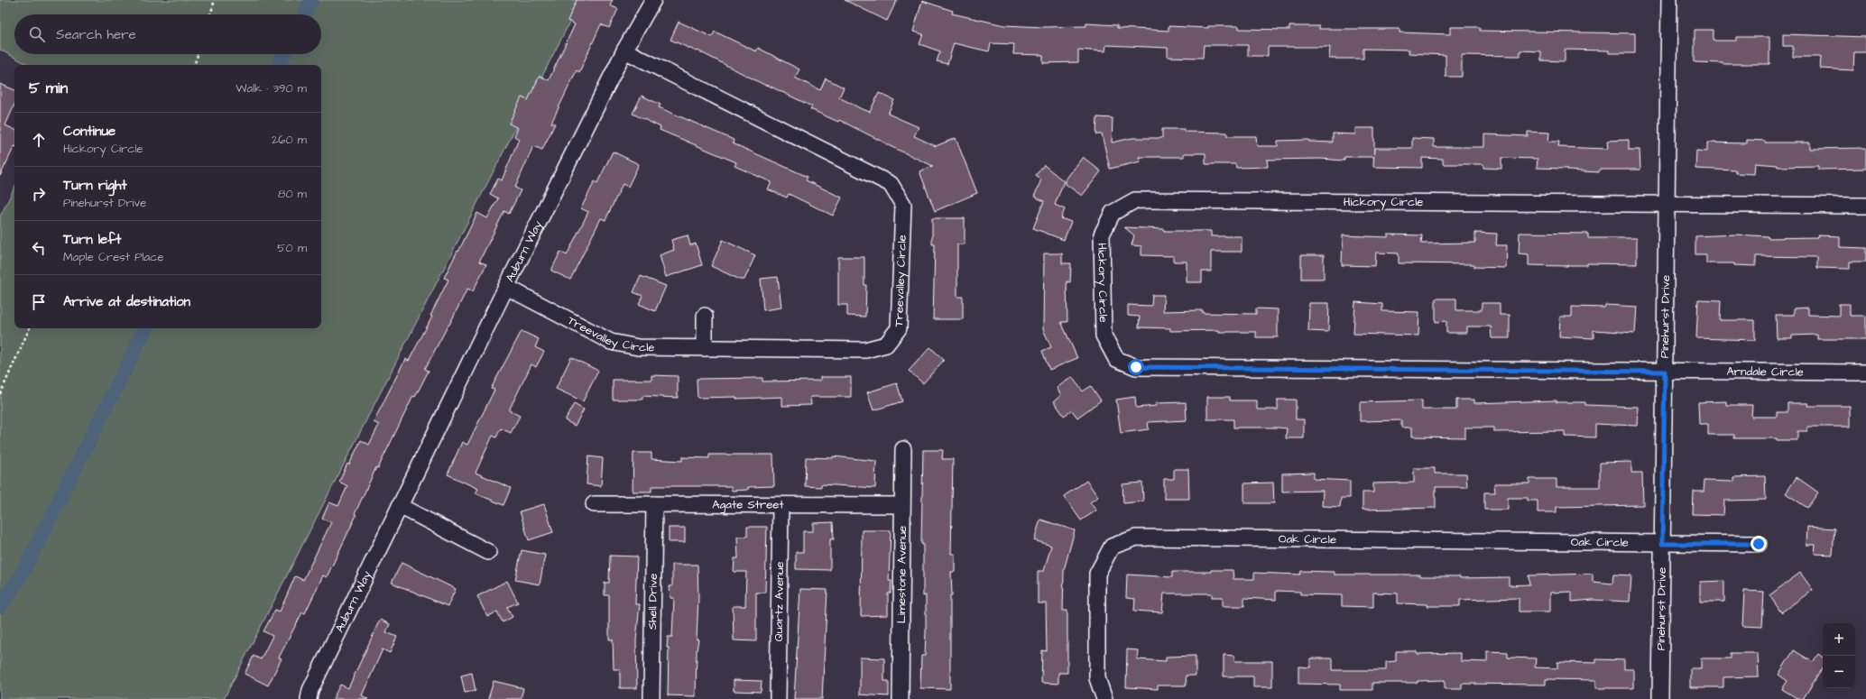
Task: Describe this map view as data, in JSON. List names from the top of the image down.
{
  "streets": {
    "street": [
      "Hickory Circle",
      "Auburn Way",
      "Treevalley Circle",
      "Pinehurst Drive",
      "Arndale Circle",
      "Agate Street",
      "Oak Circle",
      "Limestone Avenue",
      "Shell Drive",
      "Quartz Avenue"
    ]
  },
  "crossings": [
    ["Hickory Circle", "Pinehurst Drive"],
    ["Hickory Circle", "Arndale Circle"],
    ["Auburn Way", "Treevalley Circle"],
    ["Pinehurst Drive", "Arndale Circle"],
    ["Pinehurst Drive", "Oak Circle"],
    ["Agate Street", "Limestone Avenue"],
    ["Agate Street", "Shell Drive"],
    ["Agate Street", "Quartz Avenue"]
  ],
  "page": {
    "search": "Search here",
    "heading": ["5 min", "Walk · 390 m"],
    "list": [
      ["Continue", "Hickory Circle", "260 m"],
      ["Turn right", "Pinehurst Drive", "80 m"],
      ["Turn left", "Maple Crest Place", "50 m"],
      "Arrive at destination"
    ],
    "map_buttons": ["+", "−"]
  }
}
